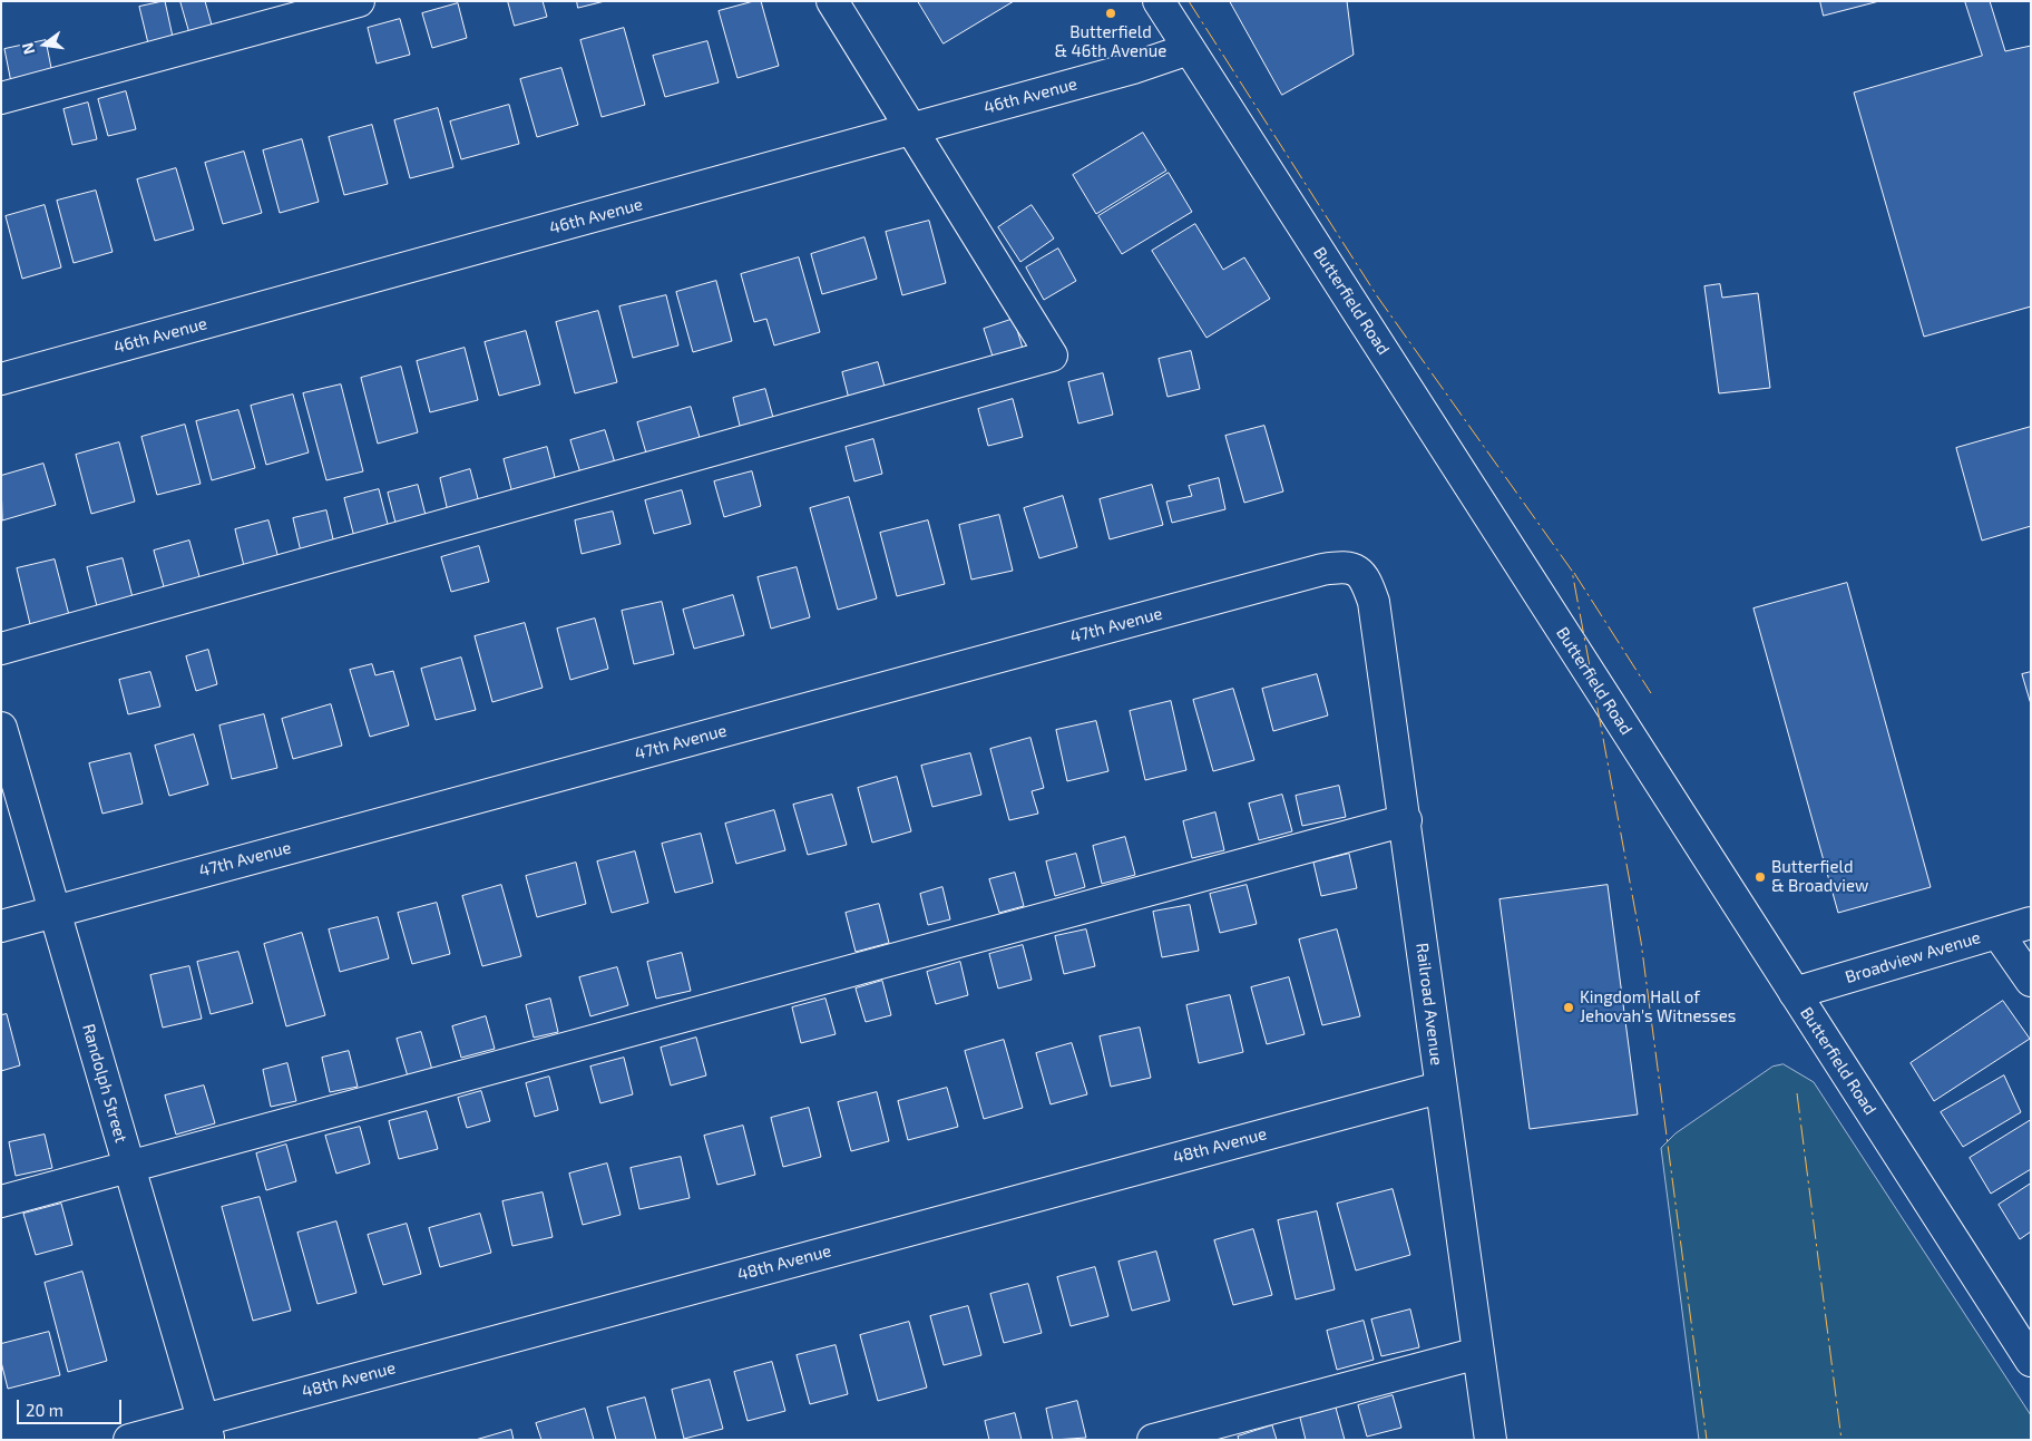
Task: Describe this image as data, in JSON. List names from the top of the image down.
{
  "streets": {
    "street": [
      "46th Avenue",
      "Butterfield Road",
      "47th Avenue",
      "Broadview Avenue",
      "Railroad Avenue",
      "Randolph Street",
      "48th Avenue"
    ]
  },
  "crossings": [
    ["46th Avenue", "Butterfield Road"],
    ["Butterfield Road", "Broadview Avenue"],
    ["47th Avenue", "Railroad Avenue"],
    ["47th Avenue", "Randolph Street"],
    ["Railroad Avenue", "48th Avenue"],
    ["Randolph Street", "48th Avenue"]
  ],
  "places": ["Butterfield & 46th Avenue", "Butterfield & Broadview", "Kingdom Hall of Jehovah's Witnesses"],
  "scale_bar": "20 m",
  "north": "left"
}
